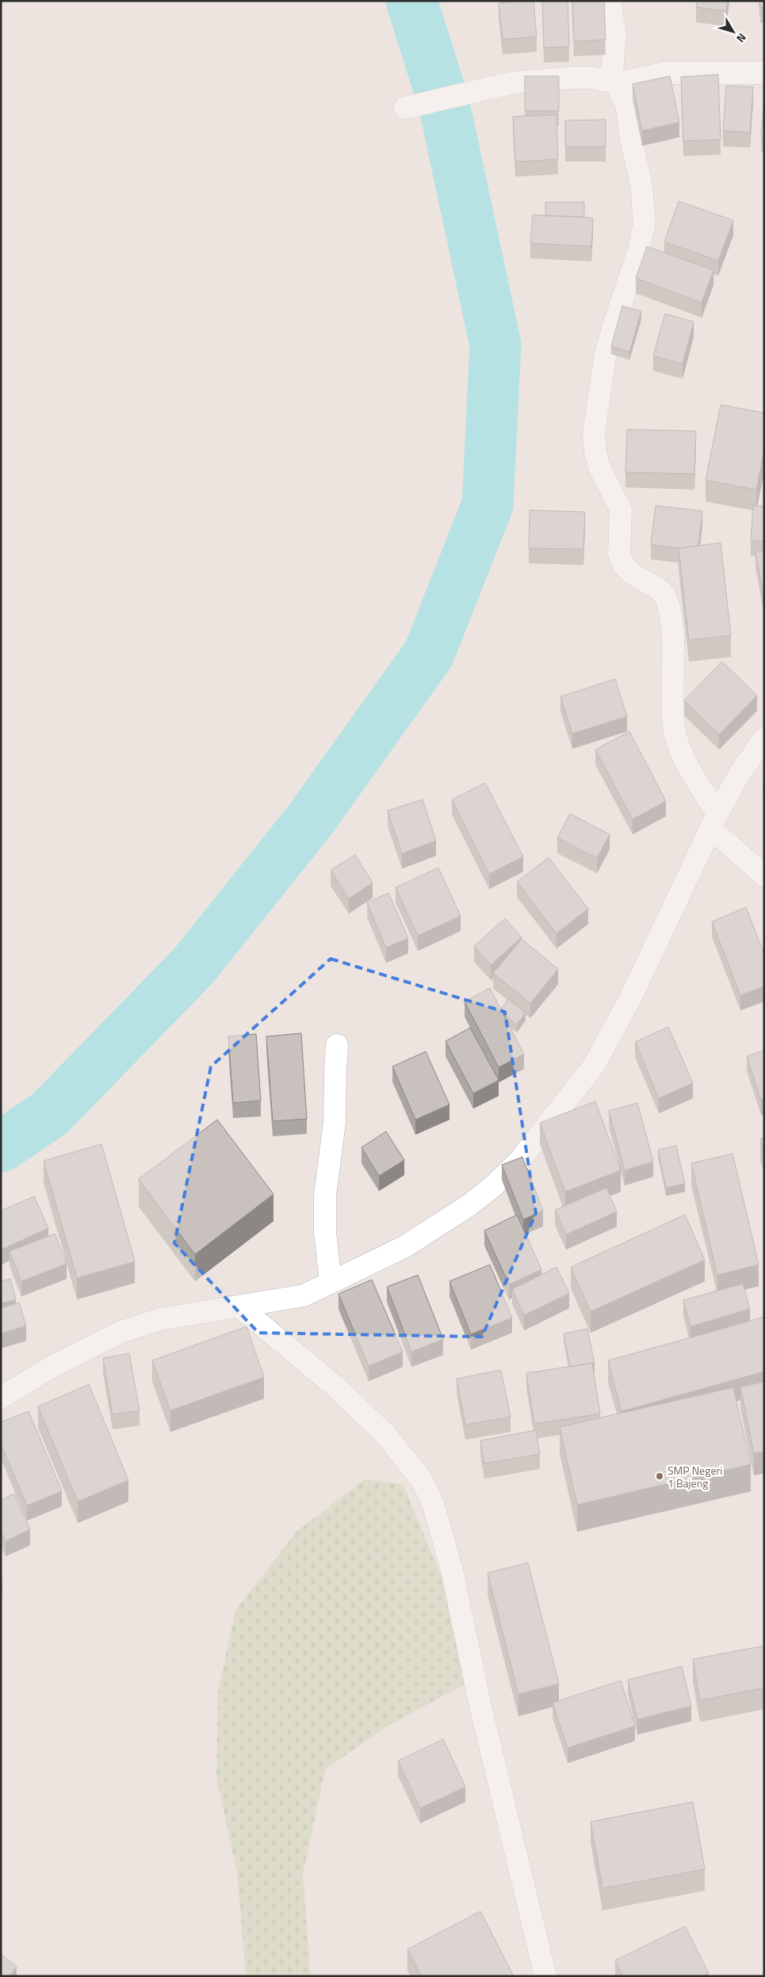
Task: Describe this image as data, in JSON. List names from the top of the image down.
{
  "places": ["SMP Negeri 1 Bajeng"],
  "north": "bottom right"
}
